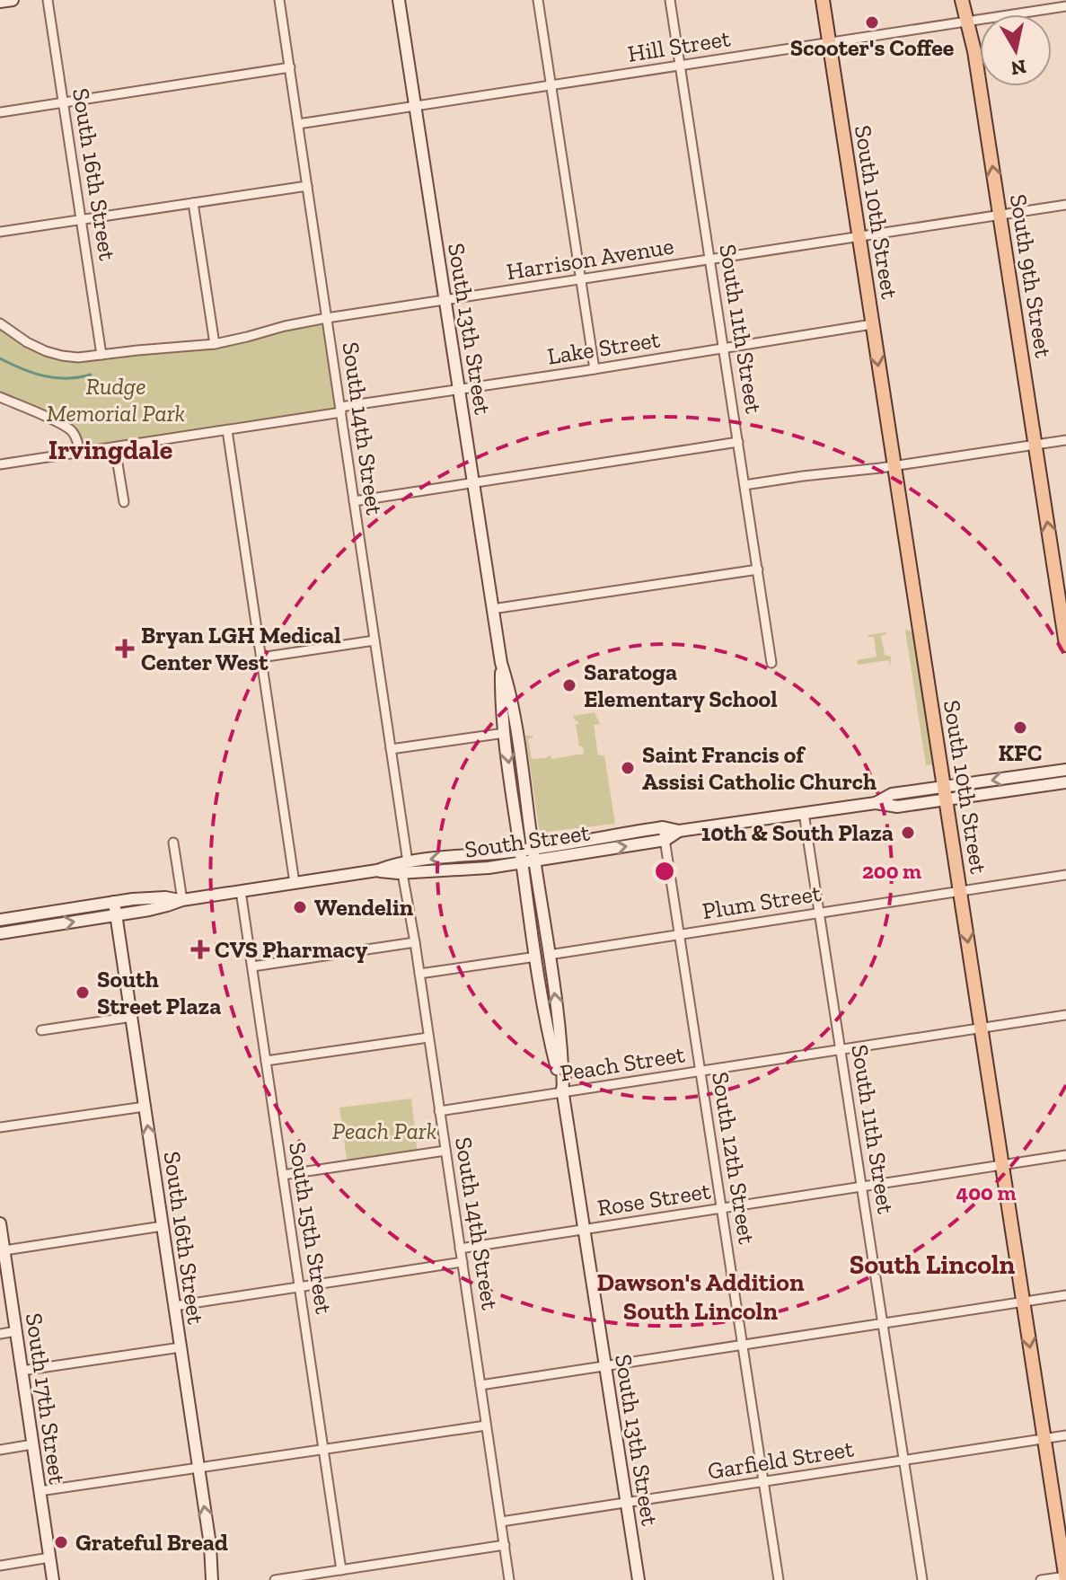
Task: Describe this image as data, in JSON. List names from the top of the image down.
{
  "streets": {
    "main road": [
      "South 16th Street",
      "South 10th Street",
      "South 9th Street",
      "South 13th Street",
      "South Street",
      "South 17th Street"
    ],
    "street": [
      "Hill Street",
      "Harrison Avenue",
      "South 11th Street",
      "Lake Street",
      "South 14th Street",
      "Plum Street",
      "Peach Street",
      "South 12th Street",
      "Rose Street",
      "South 15th Street",
      "Garfield Street"
    ]
  },
  "crossings": [
    ["Hill Street", "South 10th Street"],
    ["Hill Street", "South 9th Street"],
    ["Hill Street", "South 13th Street"],
    ["Hill Street", "South 11th Street"],
    ["Hill Street", "South 14th Street"],
    ["South 16th Street", "Harrison Avenue"],
    ["South 16th Street", "South Street"],
    ["South 10th Street", "Harrison Avenue"],
    ["South 10th Street", "Lake Street"],
    ["South 10th Street", "South Street"],
    ["South 10th Street", "Plum Street"],
    ["South 10th Street", "Peach Street"],
    ["South 10th Street", "Rose Street"],
    ["South 10th Street", "Garfield Street"],
    ["Harrison Avenue", "South 9th Street"],
    ["Harrison Avenue", "South 13th Street"],
    ["Harrison Avenue", "South 11th Street"],
    ["Harrison Avenue", "South 14th Street"],
    ["South 13th Street", "Lake Street"],
    ["South 13th Street", "South Street"],
    ["South 13th Street", "Plum Street"],
    ["South 13th Street", "Peach Street"],
    ["South 13th Street", "Rose Street"],
    ["South 13th Street", "Garfield Street"],
    ["South 11th Street", "Lake Street"],
    ["South 11th Street", "South Street"],
    ["South 11th Street", "Plum Street"],
    ["South 11th Street", "Peach Street"],
    ["South 11th Street", "Rose Street"],
    ["South 11th Street", "Garfield Street"],
    ["Lake Street", "South 14th Street"],
    ["South 14th Street", "South Street"],
    ["South 14th Street", "Peach Street"],
    ["South 14th Street", "Rose Street"],
    ["South 14th Street", "Garfield Street"],
    ["South Street", "South 12th Street"],
    ["South Street", "South 15th Street"],
    ["Plum Street", "South 12th Street"],
    ["Peach Street", "South 12th Street"],
    ["South 12th Street", "Rose Street"],
    ["South 12th Street", "Garfield Street"]
  ],
  "one_way": ["South 9th Street"],
  "districts": ["Irvingdale", "South Lincoln", "Dawson's Addition South Lincoln"],
  "parks": ["Rudge Memorial Park", "Peach Park"],
  "places": {
    "other": [
      "Scooter's Coffee",
      "Saratoga Elementary School",
      "KFC",
      "Saint Francis of Assisi Catholic Church",
      "10th & South Plaza",
      "Wendelin",
      "South Street Plaza",
      "Grateful Bread"
    ],
    "health": ["Bryan LGH Medical Center West", "CVS Pharmacy"]
  },
  "north": "bottom",
  "rings": ["200 m", "400 m"]
}
